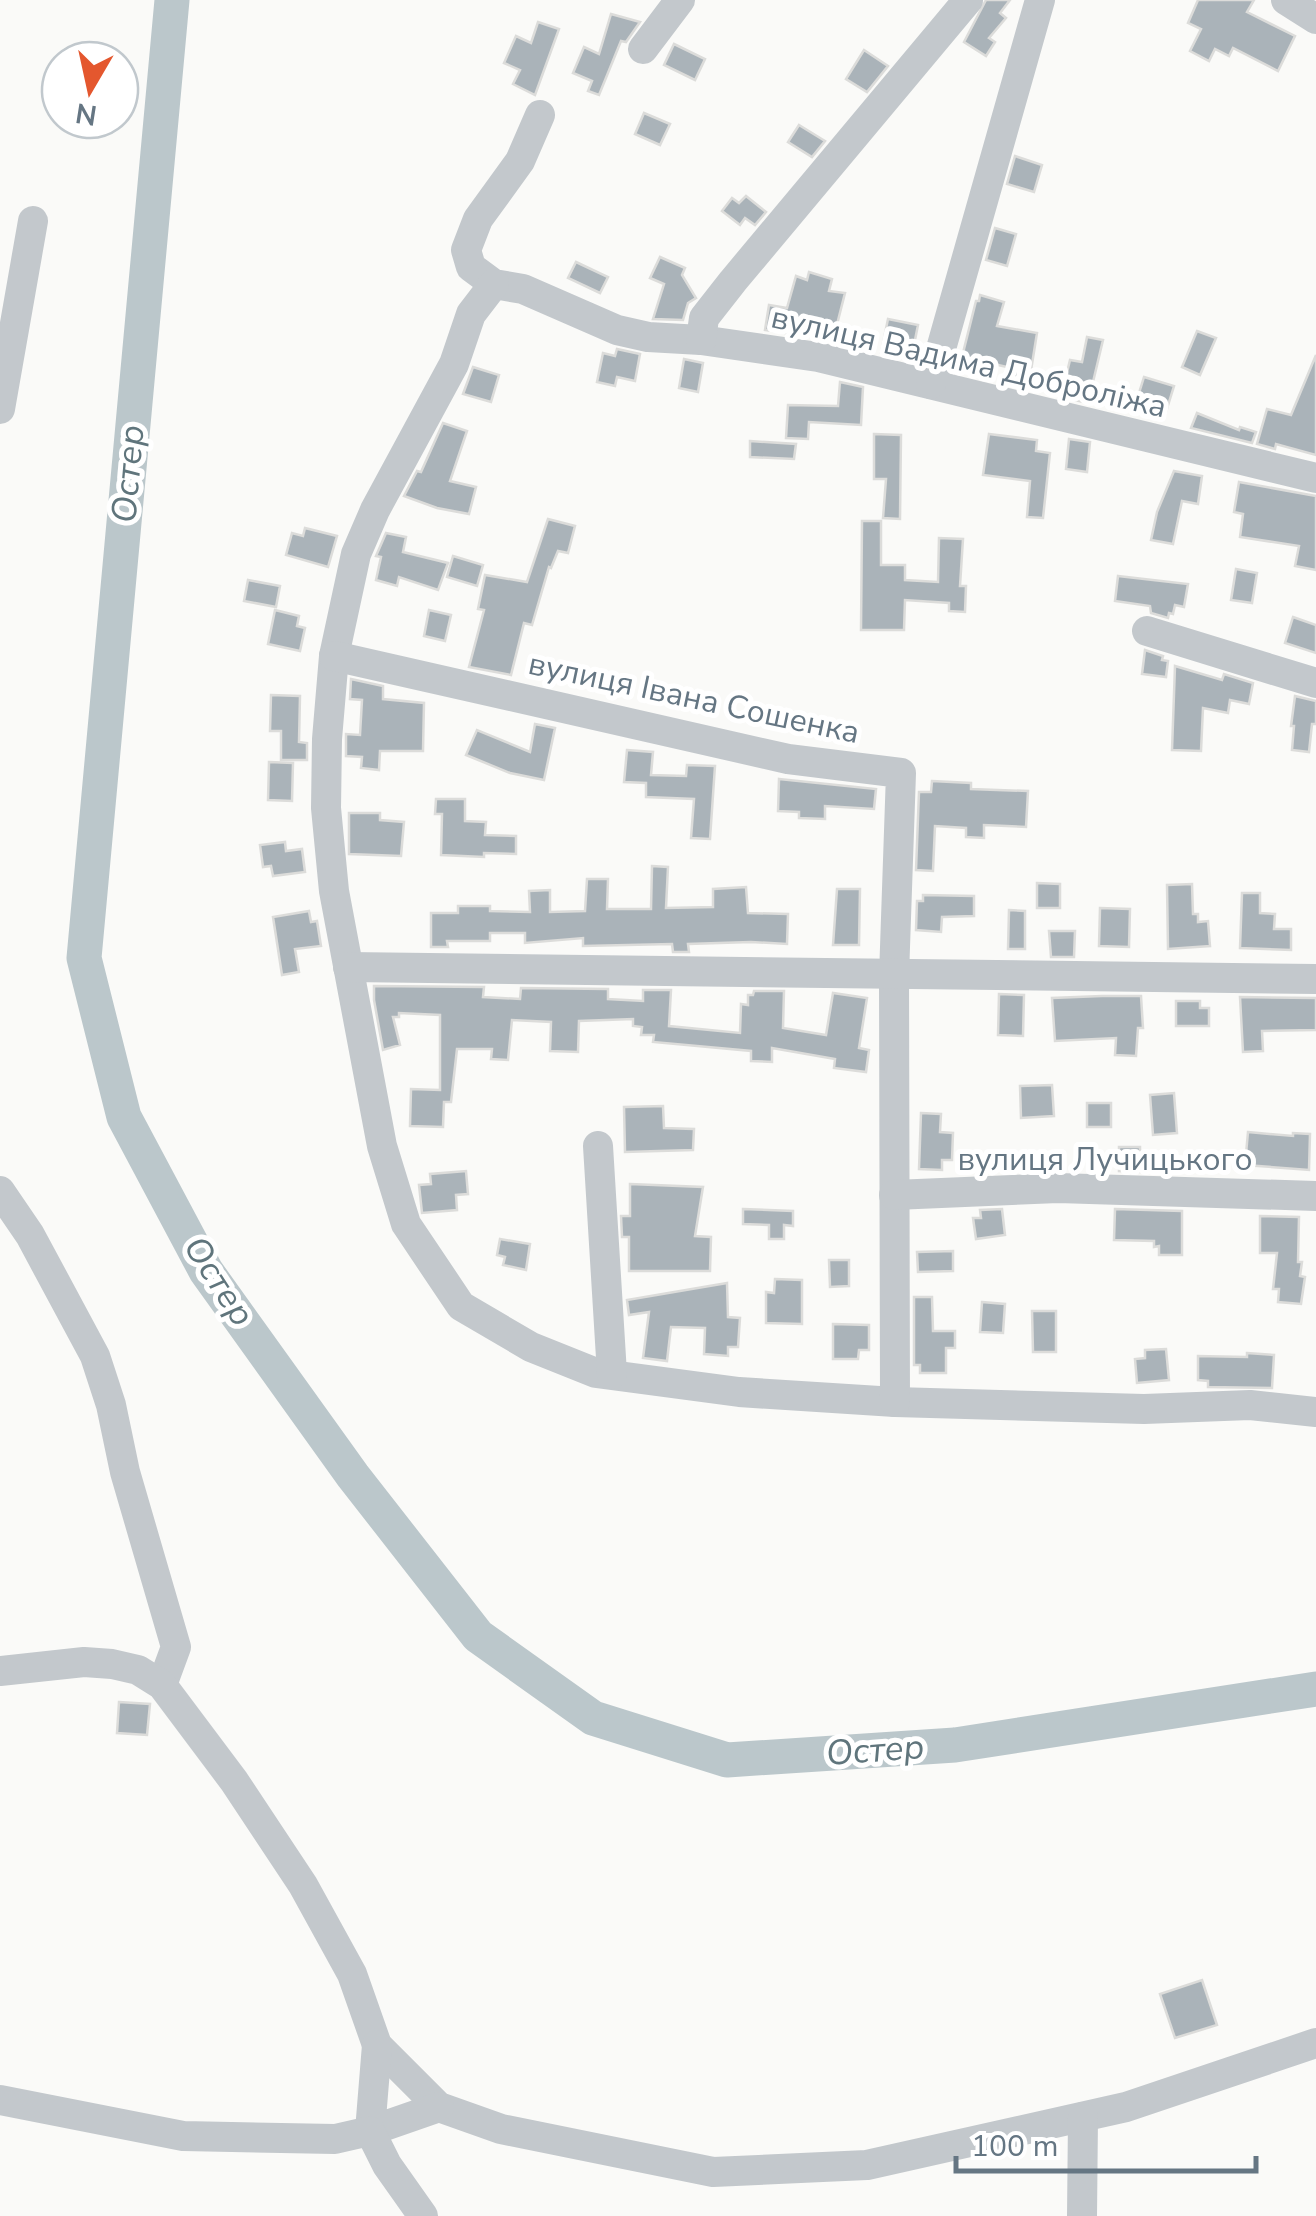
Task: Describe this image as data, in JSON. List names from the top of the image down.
{
  "streets": {
    "street": ["вулиця Вадима Доброліжа", "вулиця Івана Сошенка", "вулиця Лучицького"]
  },
  "crossings": [
    ["вулиця Івана Сошенка", "вулиця Лучицького"]
  ],
  "water": ["Остер"],
  "scale_bar": "100 m",
  "north": "bottom"
}
